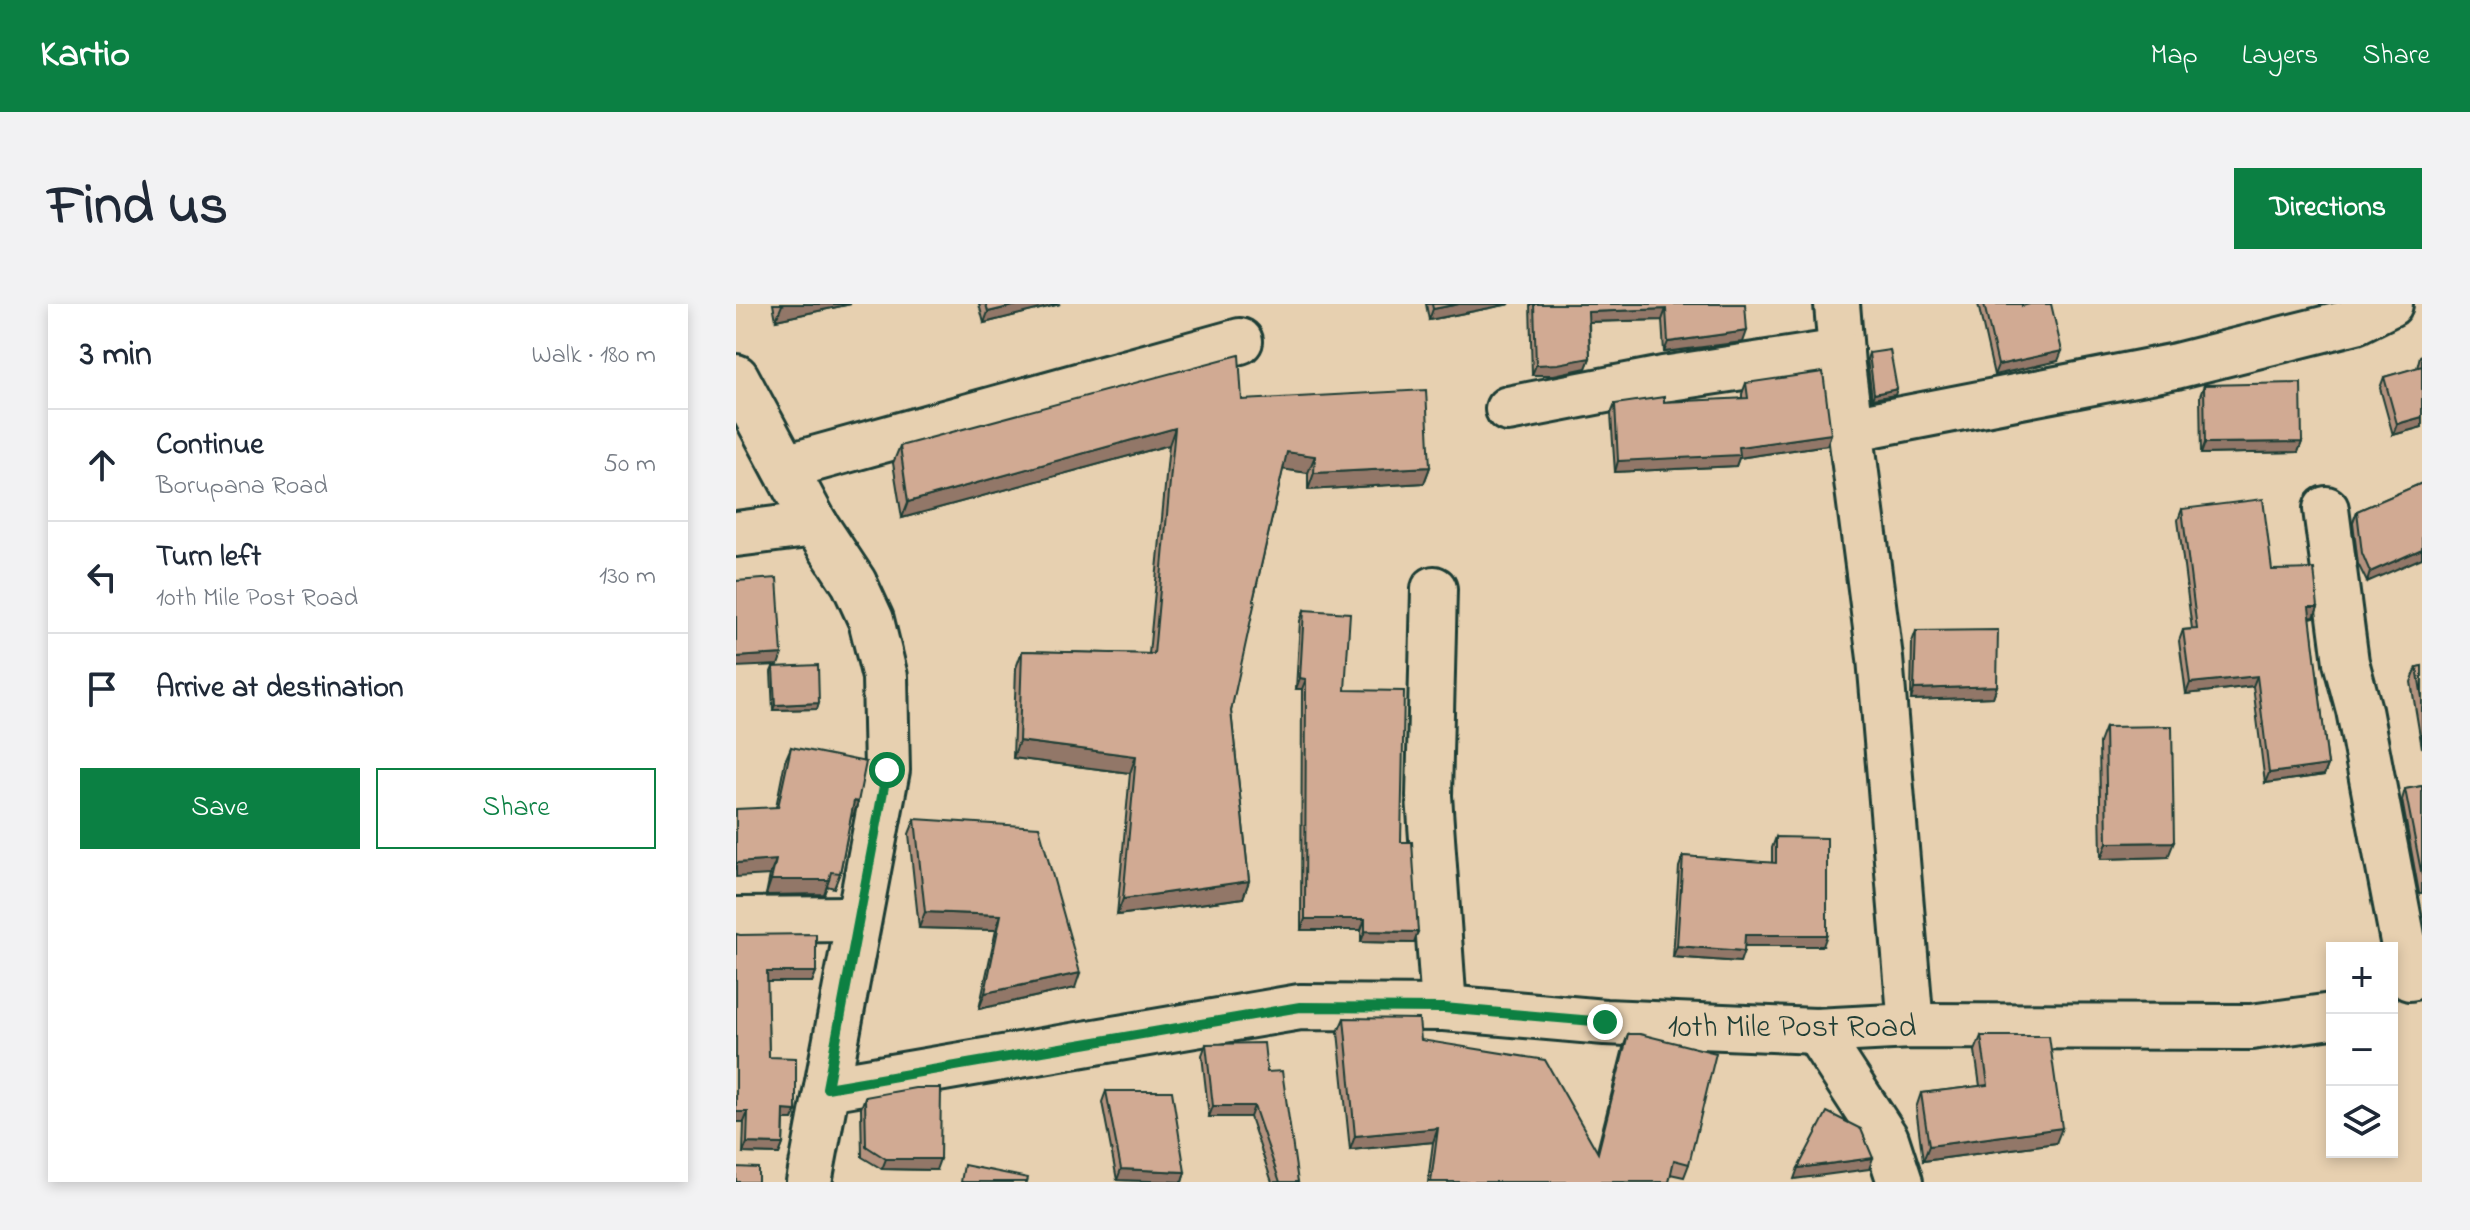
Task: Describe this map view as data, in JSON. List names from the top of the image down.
{
  "streets": {
    "street": ["10th Mile Post Road"]
  },
  "page": {
    "header": "Kartio",
    "nav": ["Map", "Layers", "Share"],
    "title": "Find us",
    "buttons": [
      "Directions",
      ["Save", "Share"]
    ],
    "heading": ["3 min", "Walk · 180 m"],
    "list": [
      ["Continue", "Borupana Road", "50 m"],
      ["Turn left", "10th Mile Post Road", "130 m"],
      "Arrive at destination"
    ],
    "map_buttons": ["+", "−"]
  }
}
